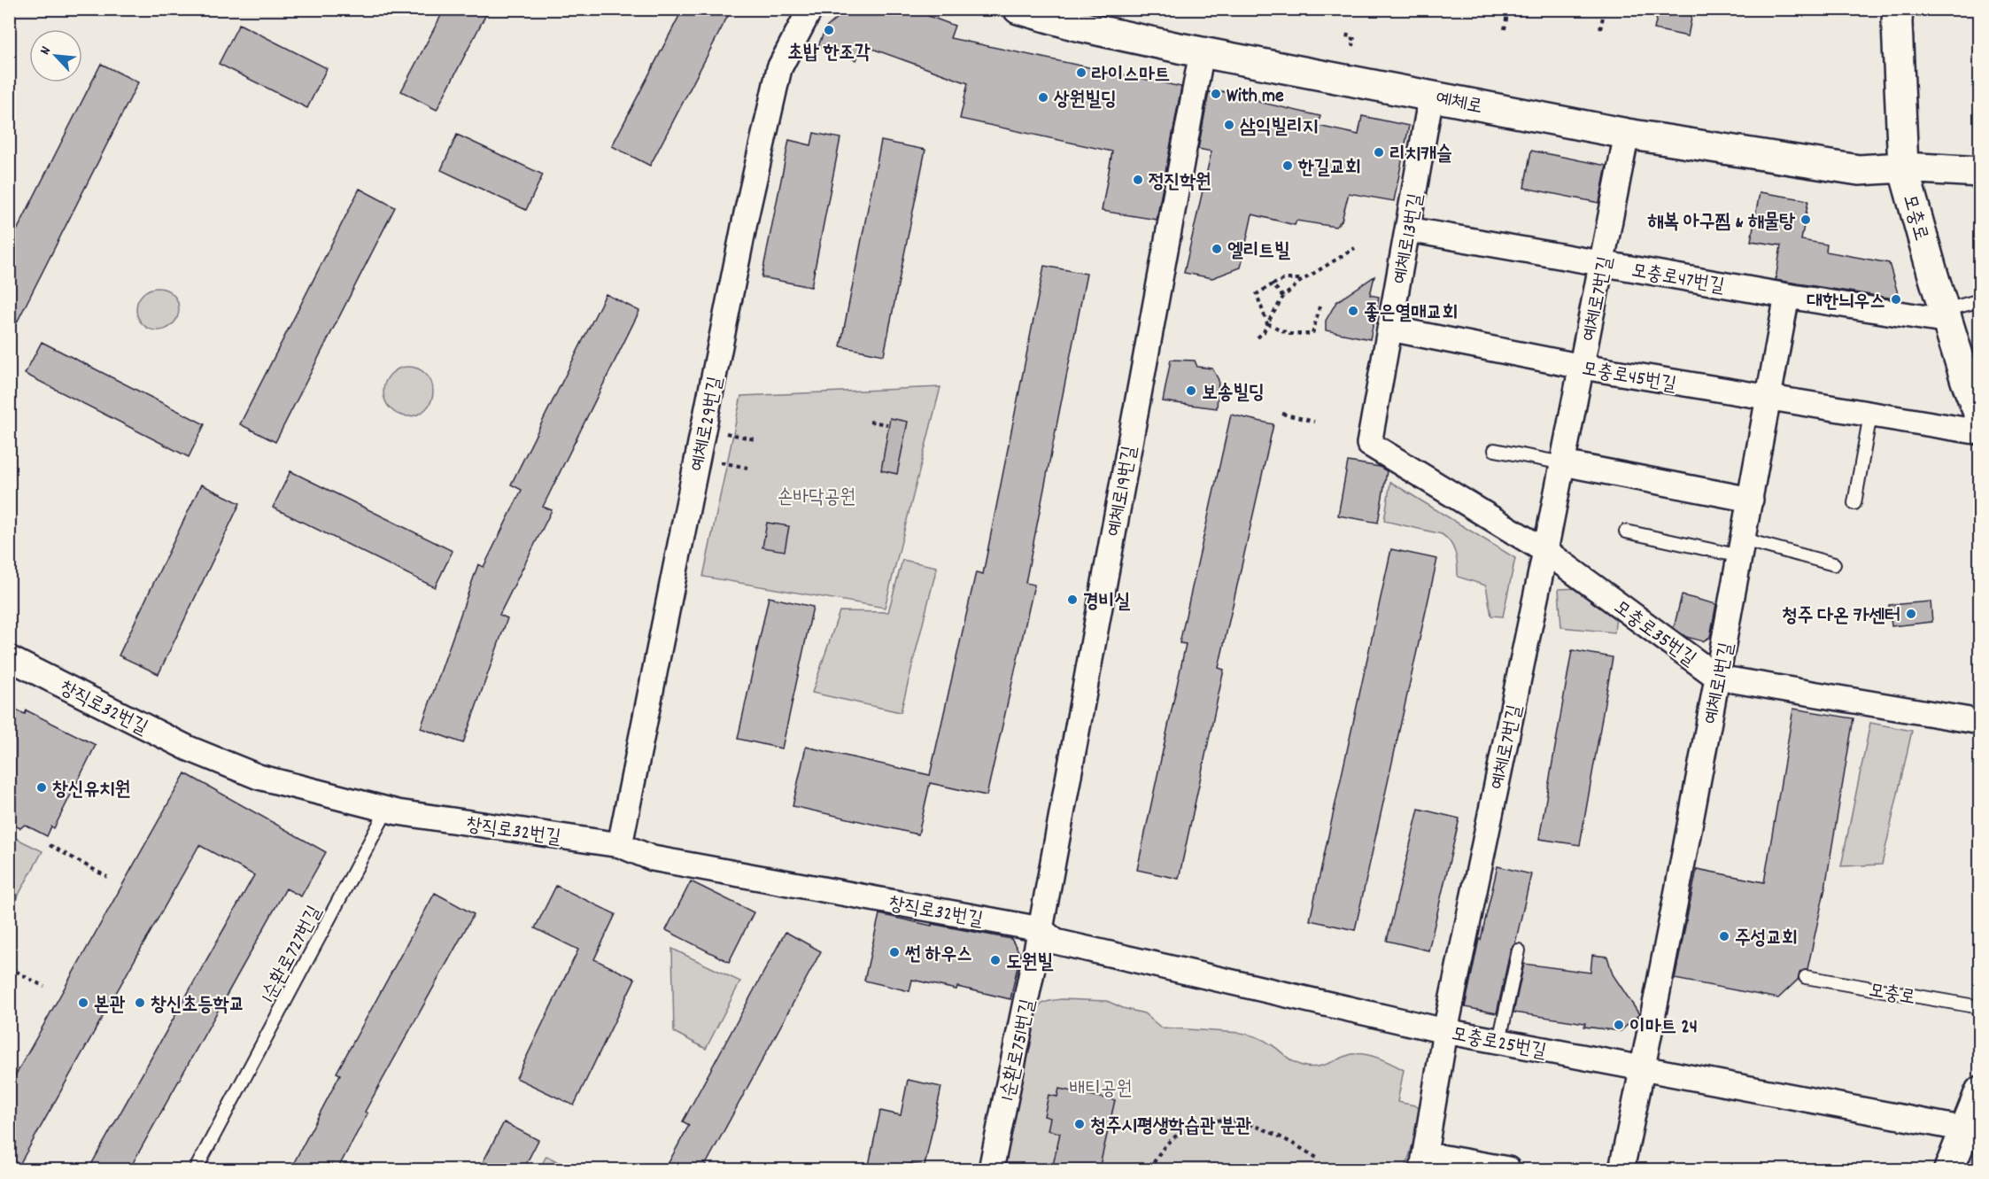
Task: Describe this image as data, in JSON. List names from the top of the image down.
{
  "streets": {
    "street": [
      "예체로",
      "모충로",
      "예체로13번길",
      "모충로47번길",
      "예체로7번길",
      "모충로45번길",
      "예체로29번길",
      "예체로19번길",
      "모충로35번길",
      "예체로1번길",
      "창직로32번길",
      "모충로25번길",
      "1순환로751번길"
    ],
    "lane": ["1순환로727번길"]
  },
  "crossings": [
    ["예체로", "모충로"],
    ["예체로", "예체로13번길"],
    ["예체로", "예체로7번길"],
    ["예체로", "예체로19번길"],
    ["모충로", "모충로47번길"],
    ["예체로13번길", "모충로47번길"],
    ["예체로13번길", "모충로45번길"],
    ["예체로13번길", "모충로35번길"],
    ["모충로47번길", "예체로7번길"],
    ["모충로47번길", "예체로1번길"],
    ["예체로7번길", "모충로45번길"],
    ["예체로7번길", "모충로35번길"],
    ["예체로7번길", "모충로25번길"],
    ["모충로45번길", "예체로1번길"],
    ["예체로29번길", "창직로32번길"],
    ["예체로19번길", "창직로32번길"],
    ["예체로19번길", "모충로25번길"],
    ["예체로19번길", "1순환로751번길"],
    ["모충로35번길", "예체로1번길"],
    ["예체로1번길", "모충로25번길"],
    ["창직로32번길", "1순환로727번길"],
    ["창직로32번길", "모충로25번길"],
    ["창직로32번길", "1순환로751번길"],
    ["모충로25번길", "1순환로751번길"]
  ],
  "parks": ["손바닥공원", "배티공원"],
  "places": [
    "초밥 한조각",
    "라이스마트",
    "With me",
    "상원빌딩",
    "삼익빌리지",
    "리치캐슬",
    "한길교회",
    "정진학원",
    "해복 아구찜 & 해물탕",
    "엘리트빌",
    "대한늬우스",
    "좋은열매교회",
    "보송빌딩",
    "경비실",
    "청주 다온 카센터",
    "창신유치원",
    "주성교회",
    "썬 하우스",
    "도원빌",
    "본관",
    "창신초등학교",
    "이마트 24",
    "청주시평생학습관 분관"
  ],
  "north": "top left"
}
